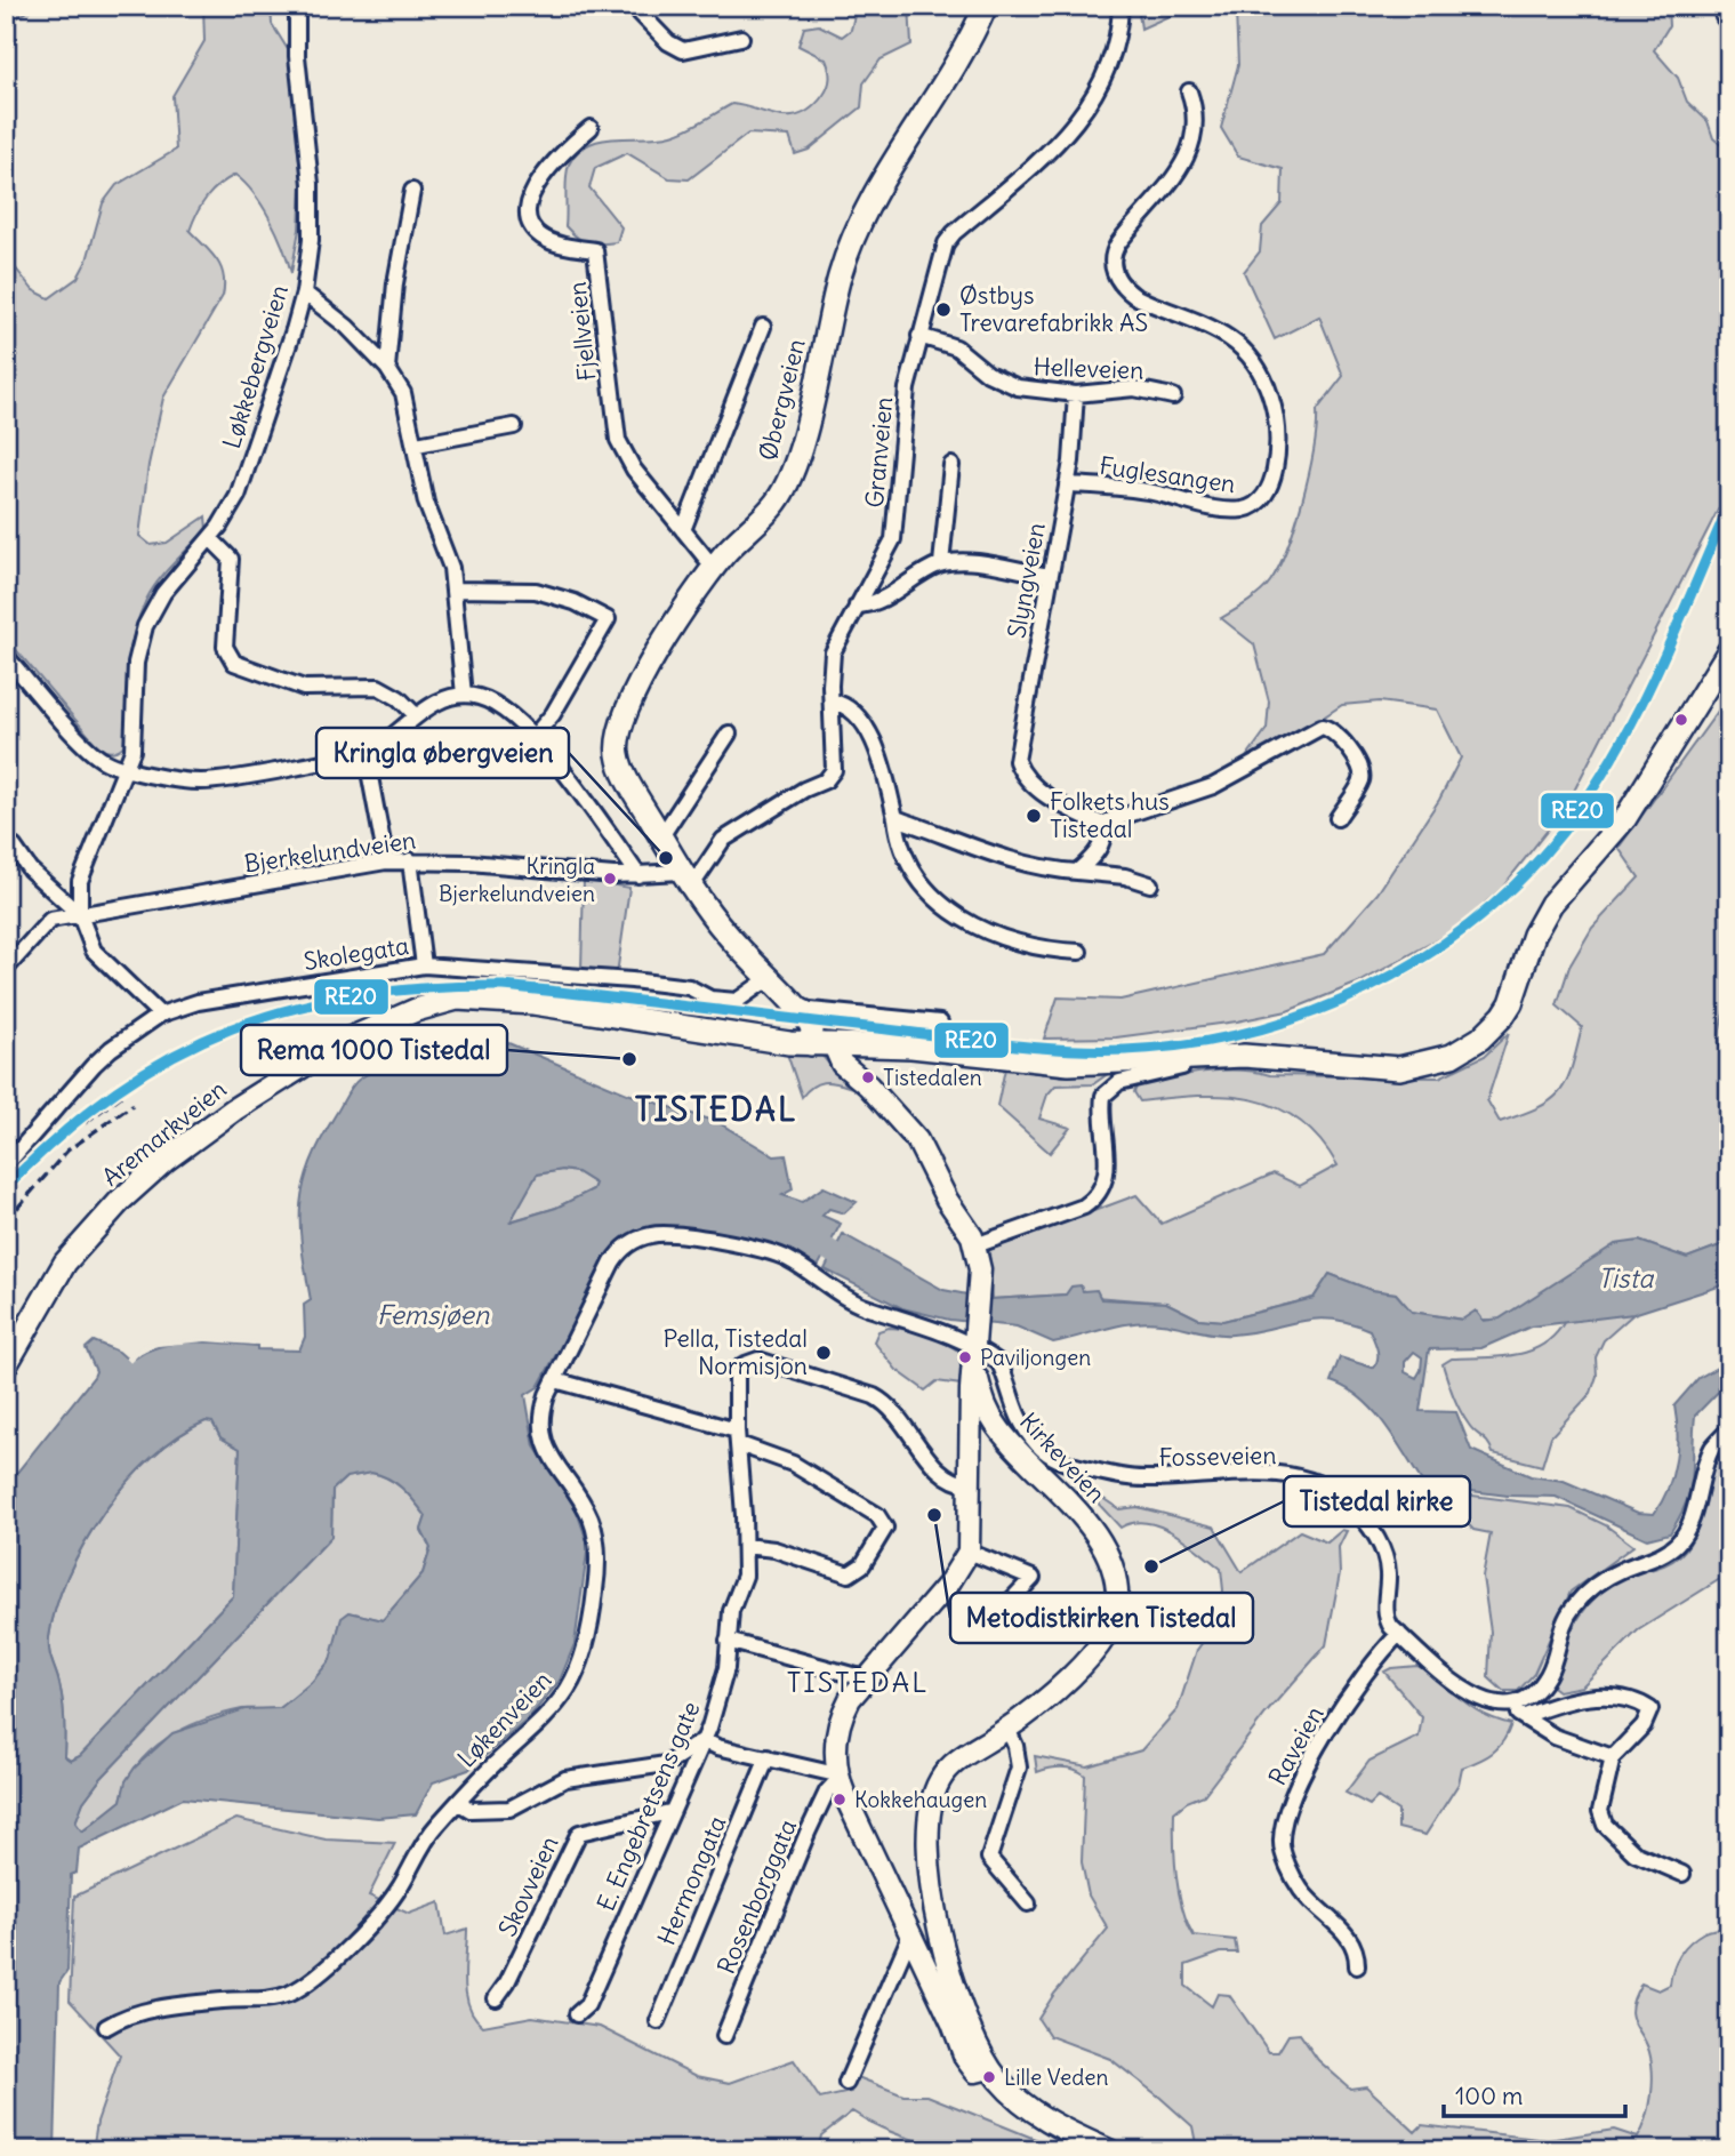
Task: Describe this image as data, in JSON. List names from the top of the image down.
{
  "streets": {
    "main road": ["Øbergveien", "Aremarkveien", "Kirkeveien"],
    "street": [
      "Fjellveien",
      "Løkkebergveien",
      "Helleveien",
      "Granveien",
      "Fuglesangen",
      "Slyngveien",
      "Bjerkelundveien",
      "Skolegata",
      "Fosseveien",
      "Løkenveien",
      "Raveien",
      "E. Engebretsens gate",
      "Hermongata",
      "Skovveien",
      "Rosenborggata"
    ]
  },
  "crossings": [
    ["Fjellveien", "Øbergveien"],
    ["Løkkebergveien", "Bjerkelundveien"],
    ["Helleveien", "Granveien"],
    ["Helleveien", "Slyngveien"],
    ["Øbergveien", "Granveien"],
    ["Øbergveien", "Bjerkelundveien"],
    ["Øbergveien", "Skolegata"],
    ["Granveien", "Bjerkelundveien"],
    ["Fuglesangen", "Slyngveien"],
    ["Fosseveien", "Løkenveien"],
    ["Fosseveien", "Raveien"],
    ["E. Engebretsens gate", "Skovveien"]
  ],
  "districts": ["TISTEDAL", "TISTEDAL"],
  "water": ["Tista", "Femsjøen"],
  "places": [
    "Østbys Trevarefabrikk AS",
    "Folkets hus Tistedal",
    "Kringla øbergveien",
    "Kringla Bjerkelundveien",
    "Rema 1000 Tistedal",
    "Tistedalen",
    "Pella, Tistedal Normisjon",
    "Paviljongen",
    "Metodistkirken Tistedal",
    "Tistedal kirke",
    "Kokkehaugen",
    "Lille Veden"
  ],
  "lines": ["transit line RE20"],
  "scale_bar": "100 m"
}
